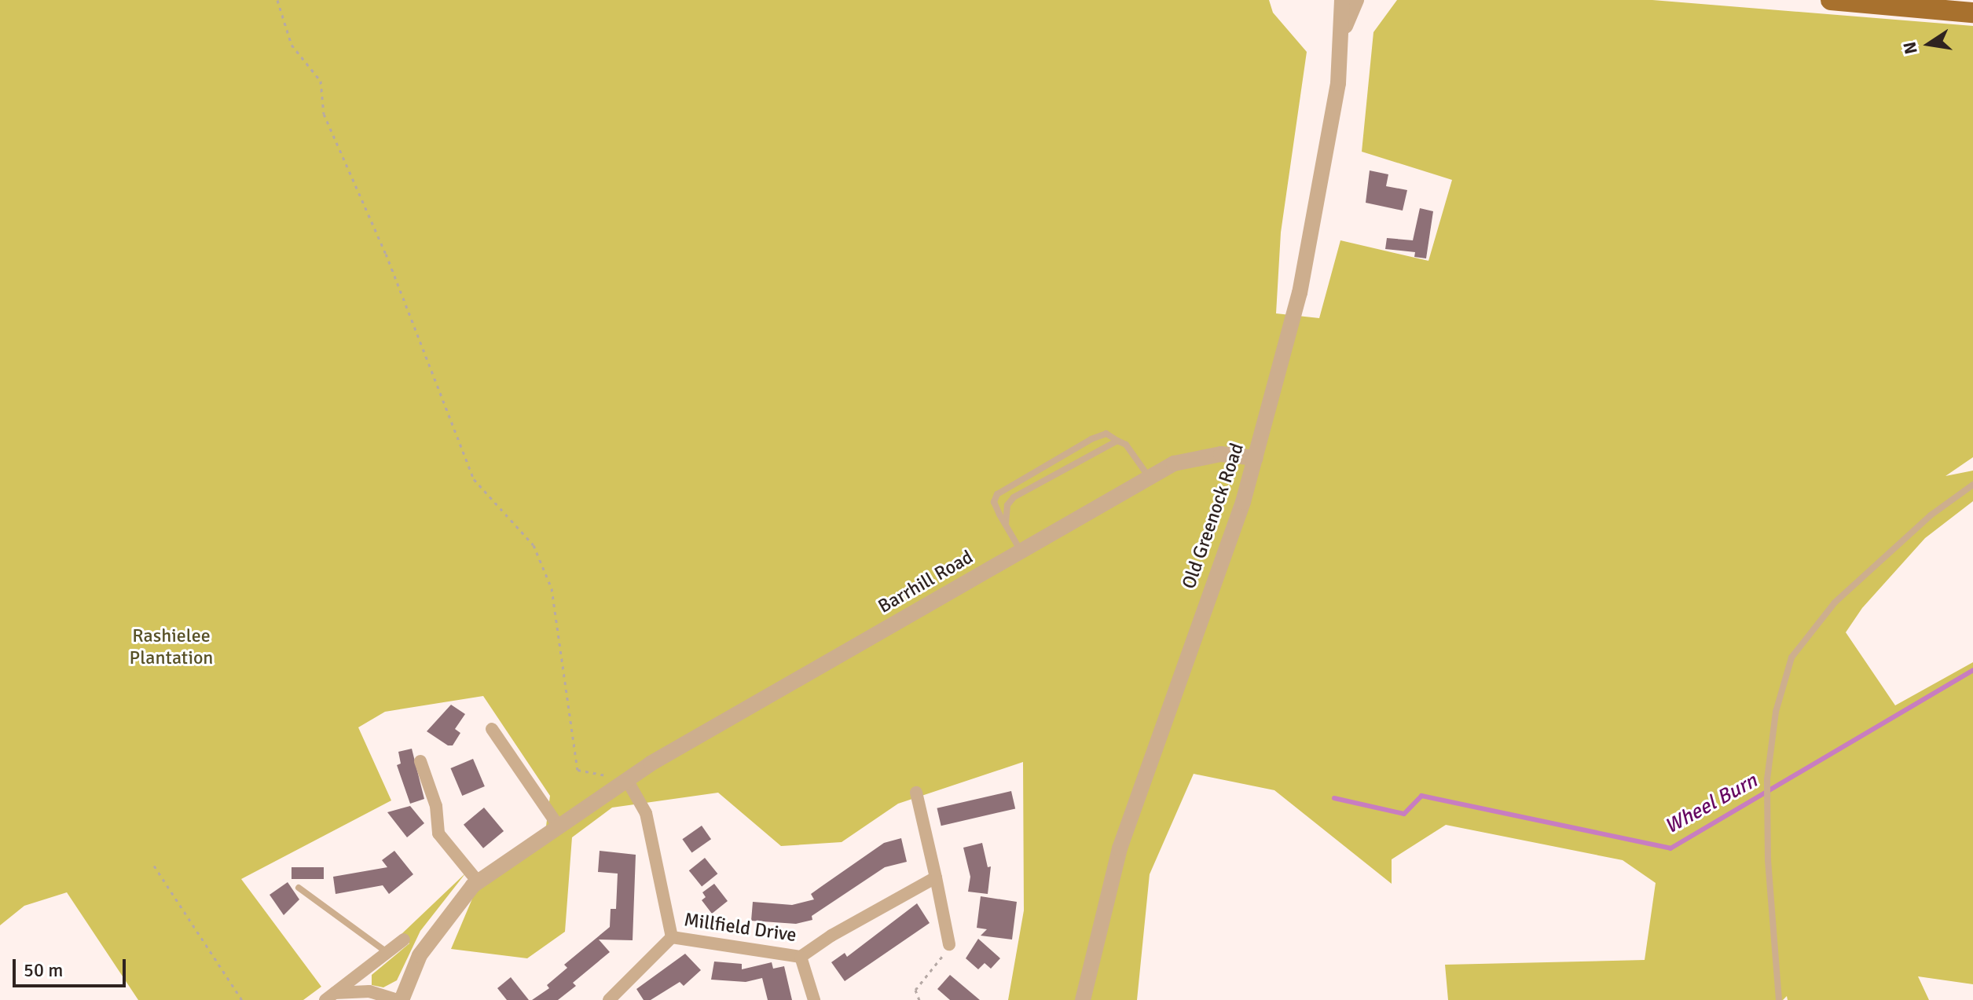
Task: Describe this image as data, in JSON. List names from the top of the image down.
{
  "streets": {
    "street": ["Old Greenock Road", "Barrhill Road", "Millfield Drive"]
  },
  "crossings": [
    ["Old Greenock Road", "Barrhill Road"],
    ["Barrhill Road", "Millfield Drive"]
  ],
  "water": ["Wheel Burn"],
  "parks": ["Rashielee Plantation"],
  "scale_bar": "50 m",
  "north": "left"
}
